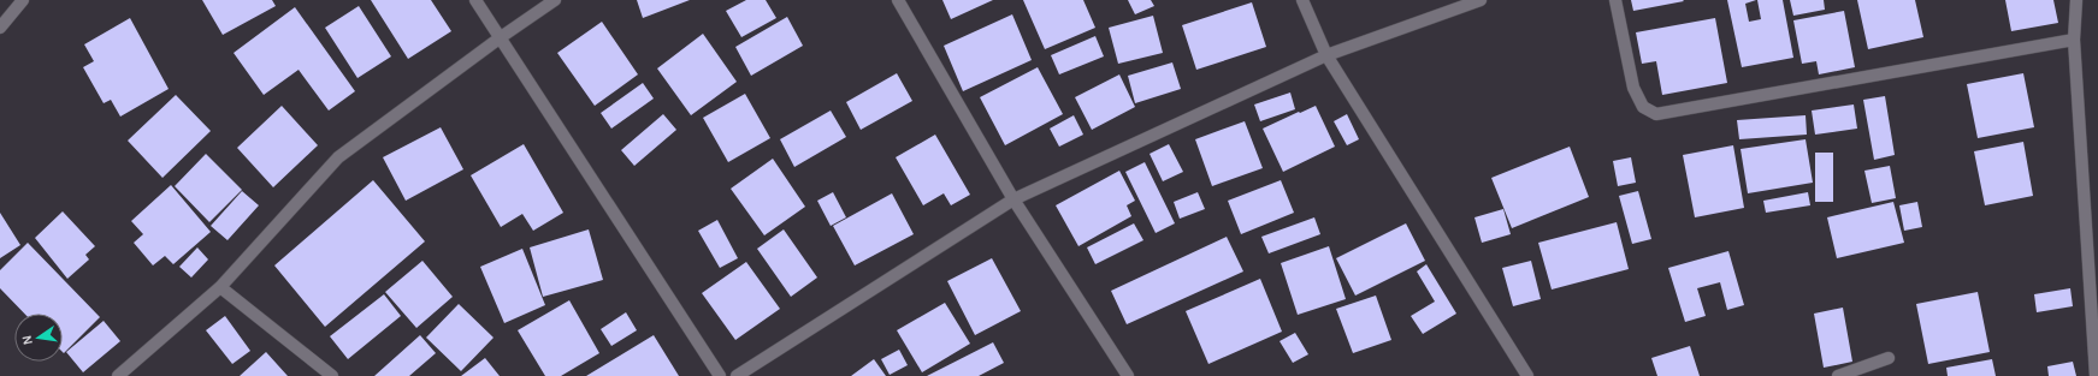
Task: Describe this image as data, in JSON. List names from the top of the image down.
{
  "north": "left"
}
